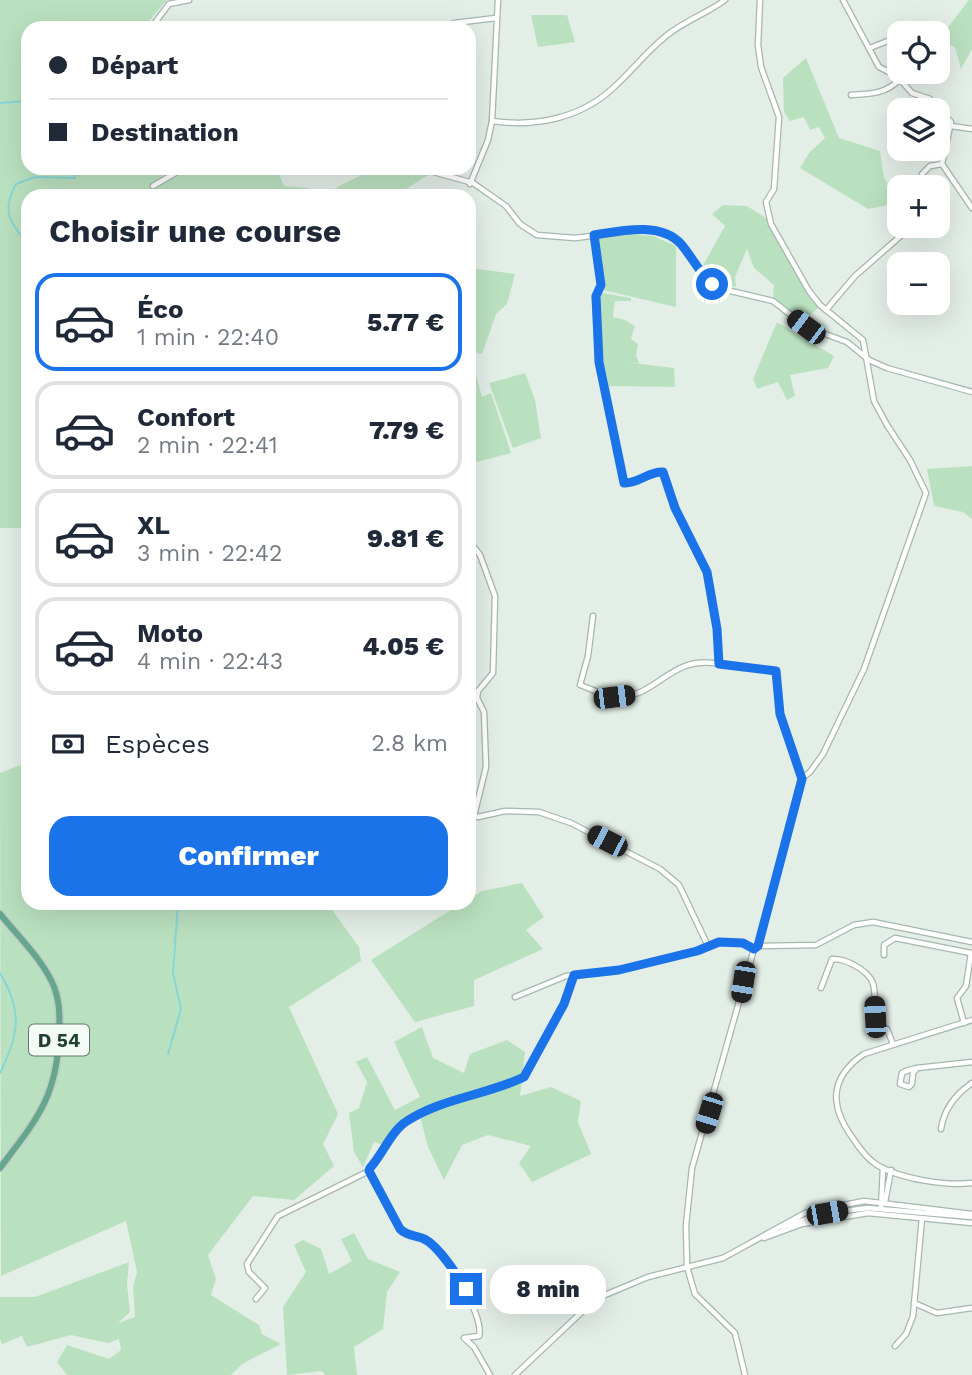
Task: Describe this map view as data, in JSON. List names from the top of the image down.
{
  "streets": {
    "main road": ["D 54"]
  },
  "page": {
    "map_buttons": ["+", "−"],
    "banner": ["Départ", "Destination"],
    "heading": "Choisir une course",
    "list": [
      {
        "name": "Éco",
        "note": "1 min · 22:40",
        "value": "5.77 €"
      },
      {
        "name": "Confort",
        "note": "2 min · 22:41",
        "value": "7.79 €"
      },
      {
        "name": "XL",
        "note": "3 min · 22:42",
        "value": "9.81 €"
      },
      {
        "name": "Moto",
        "note": "4 min · 22:43",
        "value": "4.05 €"
      }
    ],
    "pay": ["Espèces", "2.8 km"],
    "buttons": "Confirmer",
    "bubble": "8 min"
  }
}
